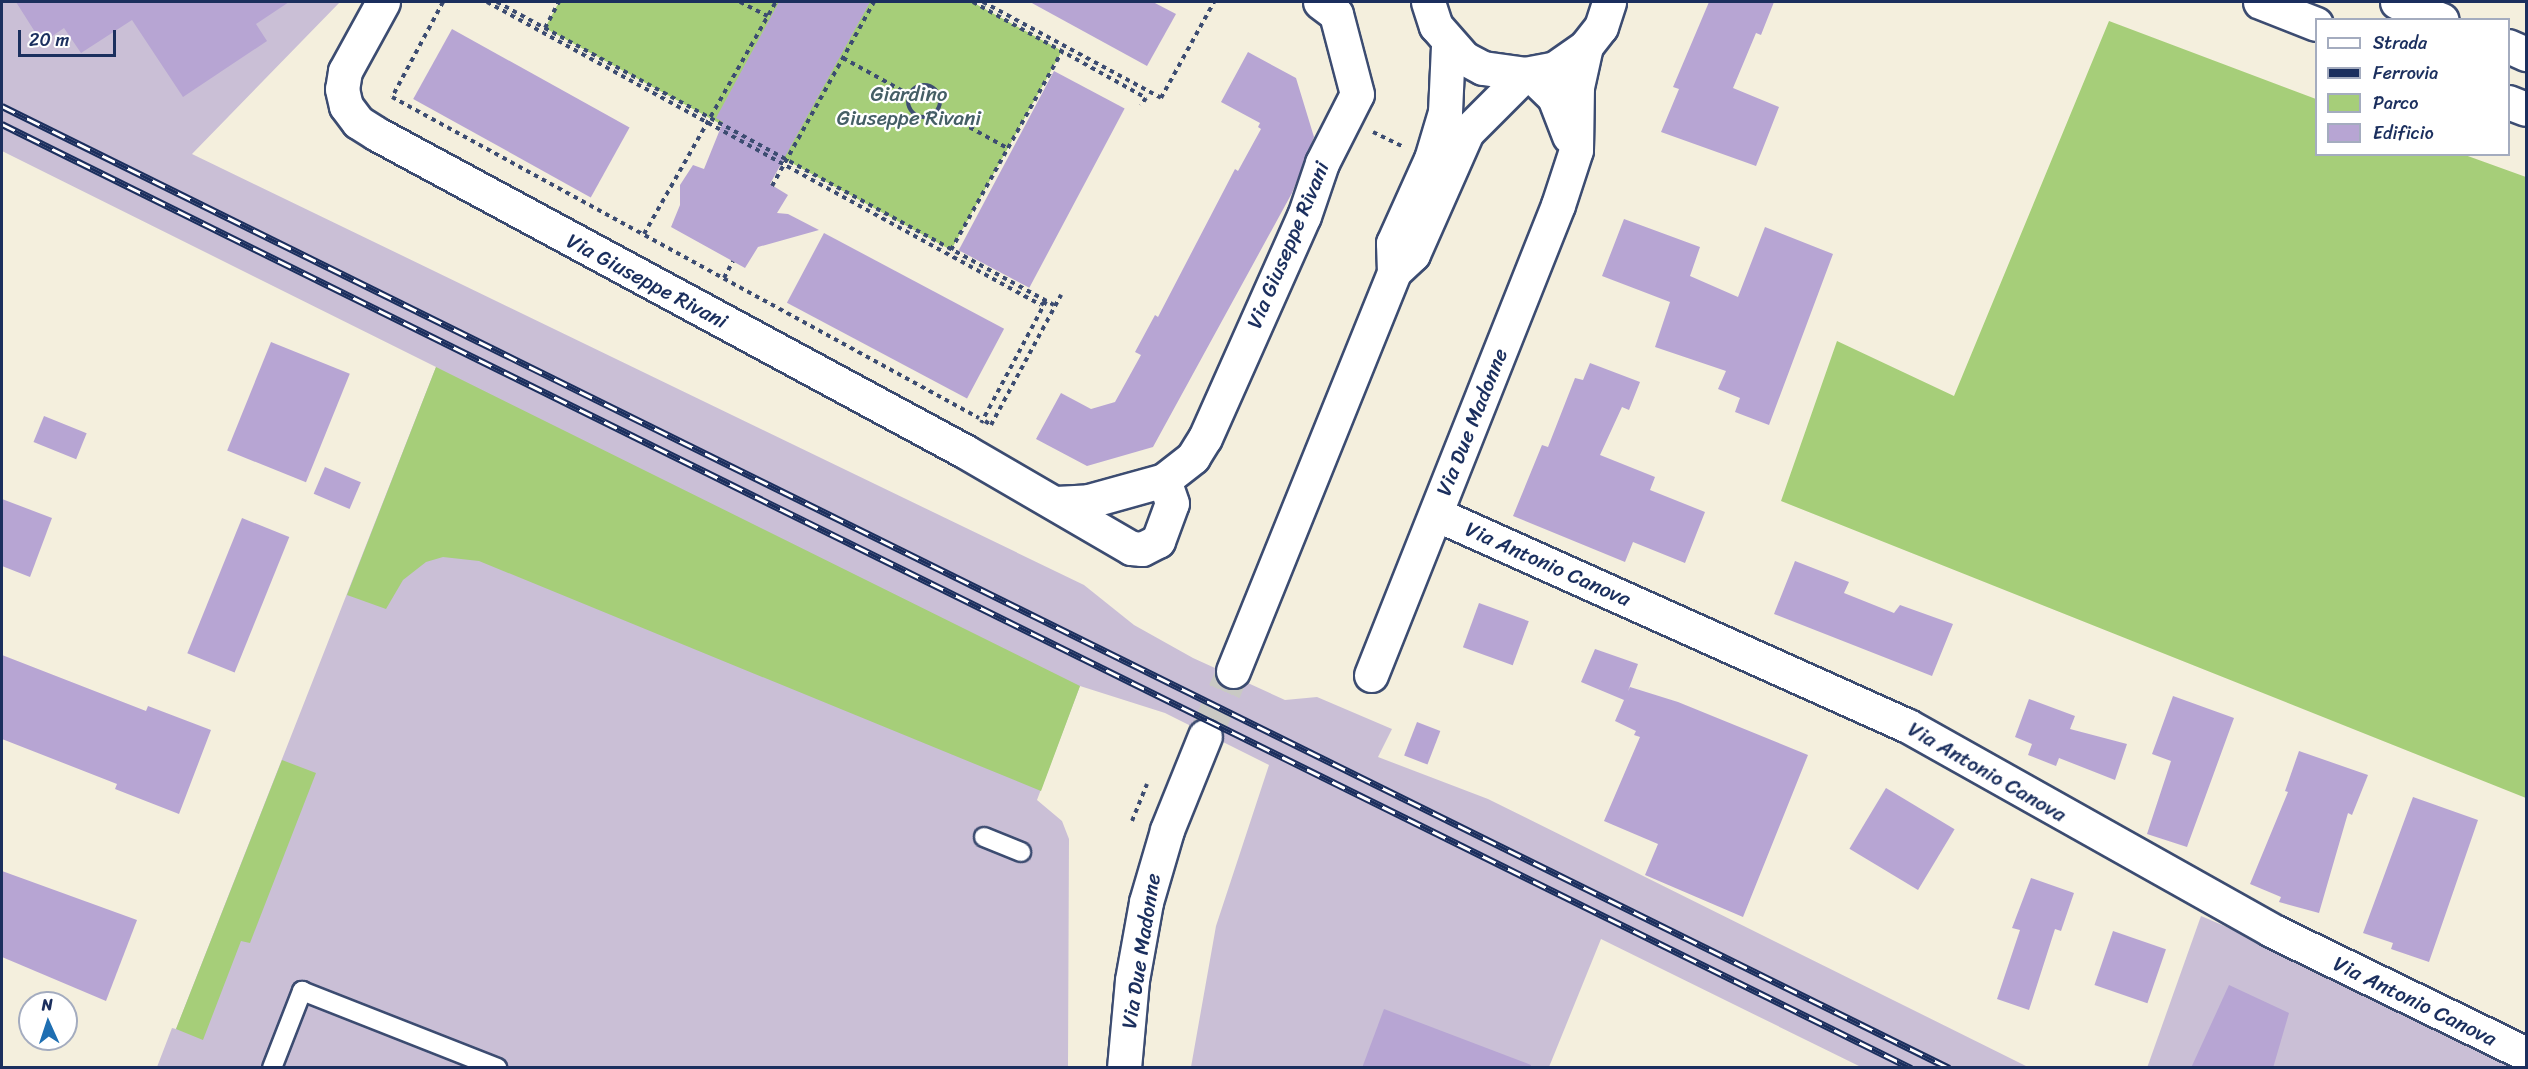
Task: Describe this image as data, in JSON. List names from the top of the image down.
{
  "streets": {
    "main road": ["Via Giuseppe Rivani", "Via Due Madonne", "Via Antonio Canova"]
  },
  "crossings": [
    ["Via Due Madonne", "Via Antonio Canova"]
  ],
  "parks": ["Giardino Giuseppe Rivani"],
  "legend": [
    "Strada",
    "Ferrovia",
    "Parco",
    "Edificio"
  ],
  "scale_bar": "20 m",
  "north": "top"
}
